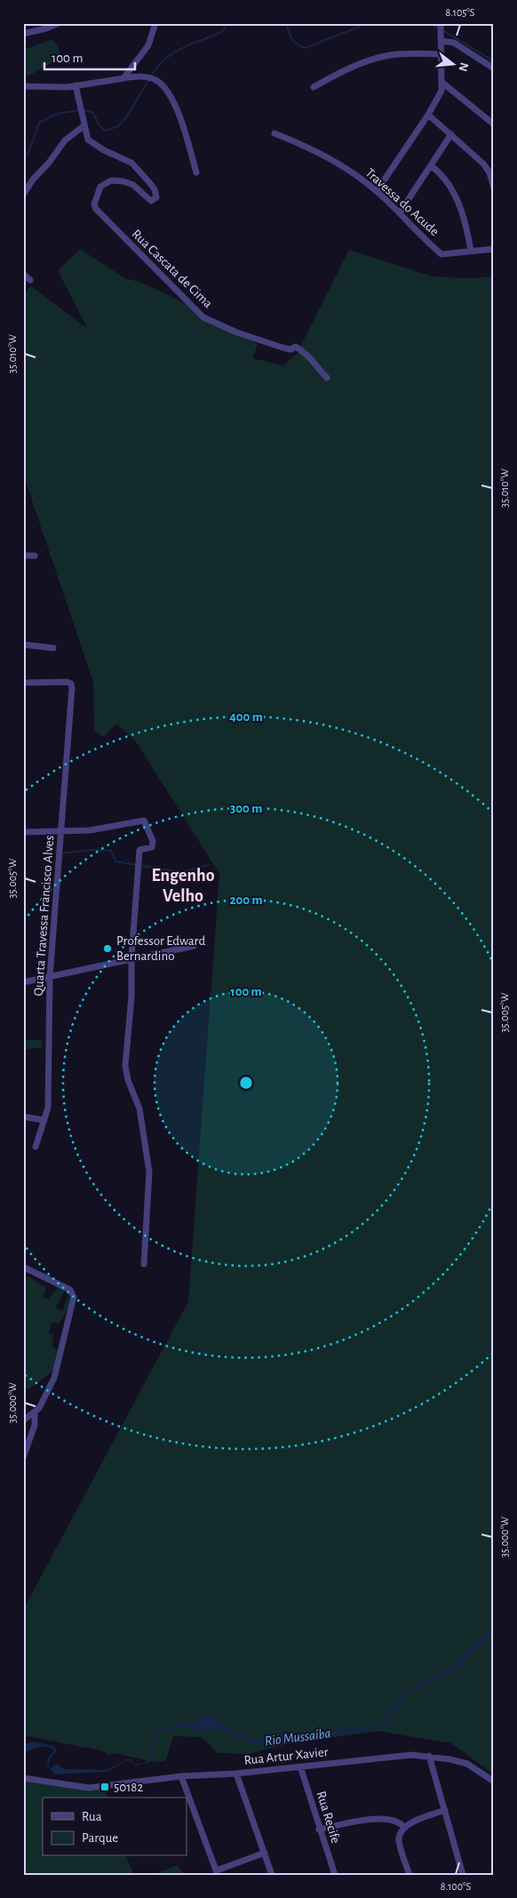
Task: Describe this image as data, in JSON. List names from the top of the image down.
{
  "streets": {
    "street": [
      "Travessa do Acude",
      "Rua Cascata de Cima",
      "Quarta Travessa Francisco Alves",
      "Rua Artur Xavier",
      "Rua Recife"
    ]
  },
  "crossings": [
    ["Rua Artur Xavier", "Rua Recife"]
  ],
  "districts": ["Engenho Velho"],
  "water": ["Rio Mussaíba"],
  "places": {
    "other": ["Professor Edward Bernardino"],
    "transit": ["50182"]
  },
  "legend": ["Rua", "Parque"],
  "scale_bar": "100 m",
  "north": "right",
  "coordinates": [
    "8.105°S",
    "35.010°W",
    "35.005°W",
    "35.000°W",
    "8.100°S"
  ],
  "rings": [
    "400 m",
    "300 m",
    "200 m",
    "100 m"
  ]
}
